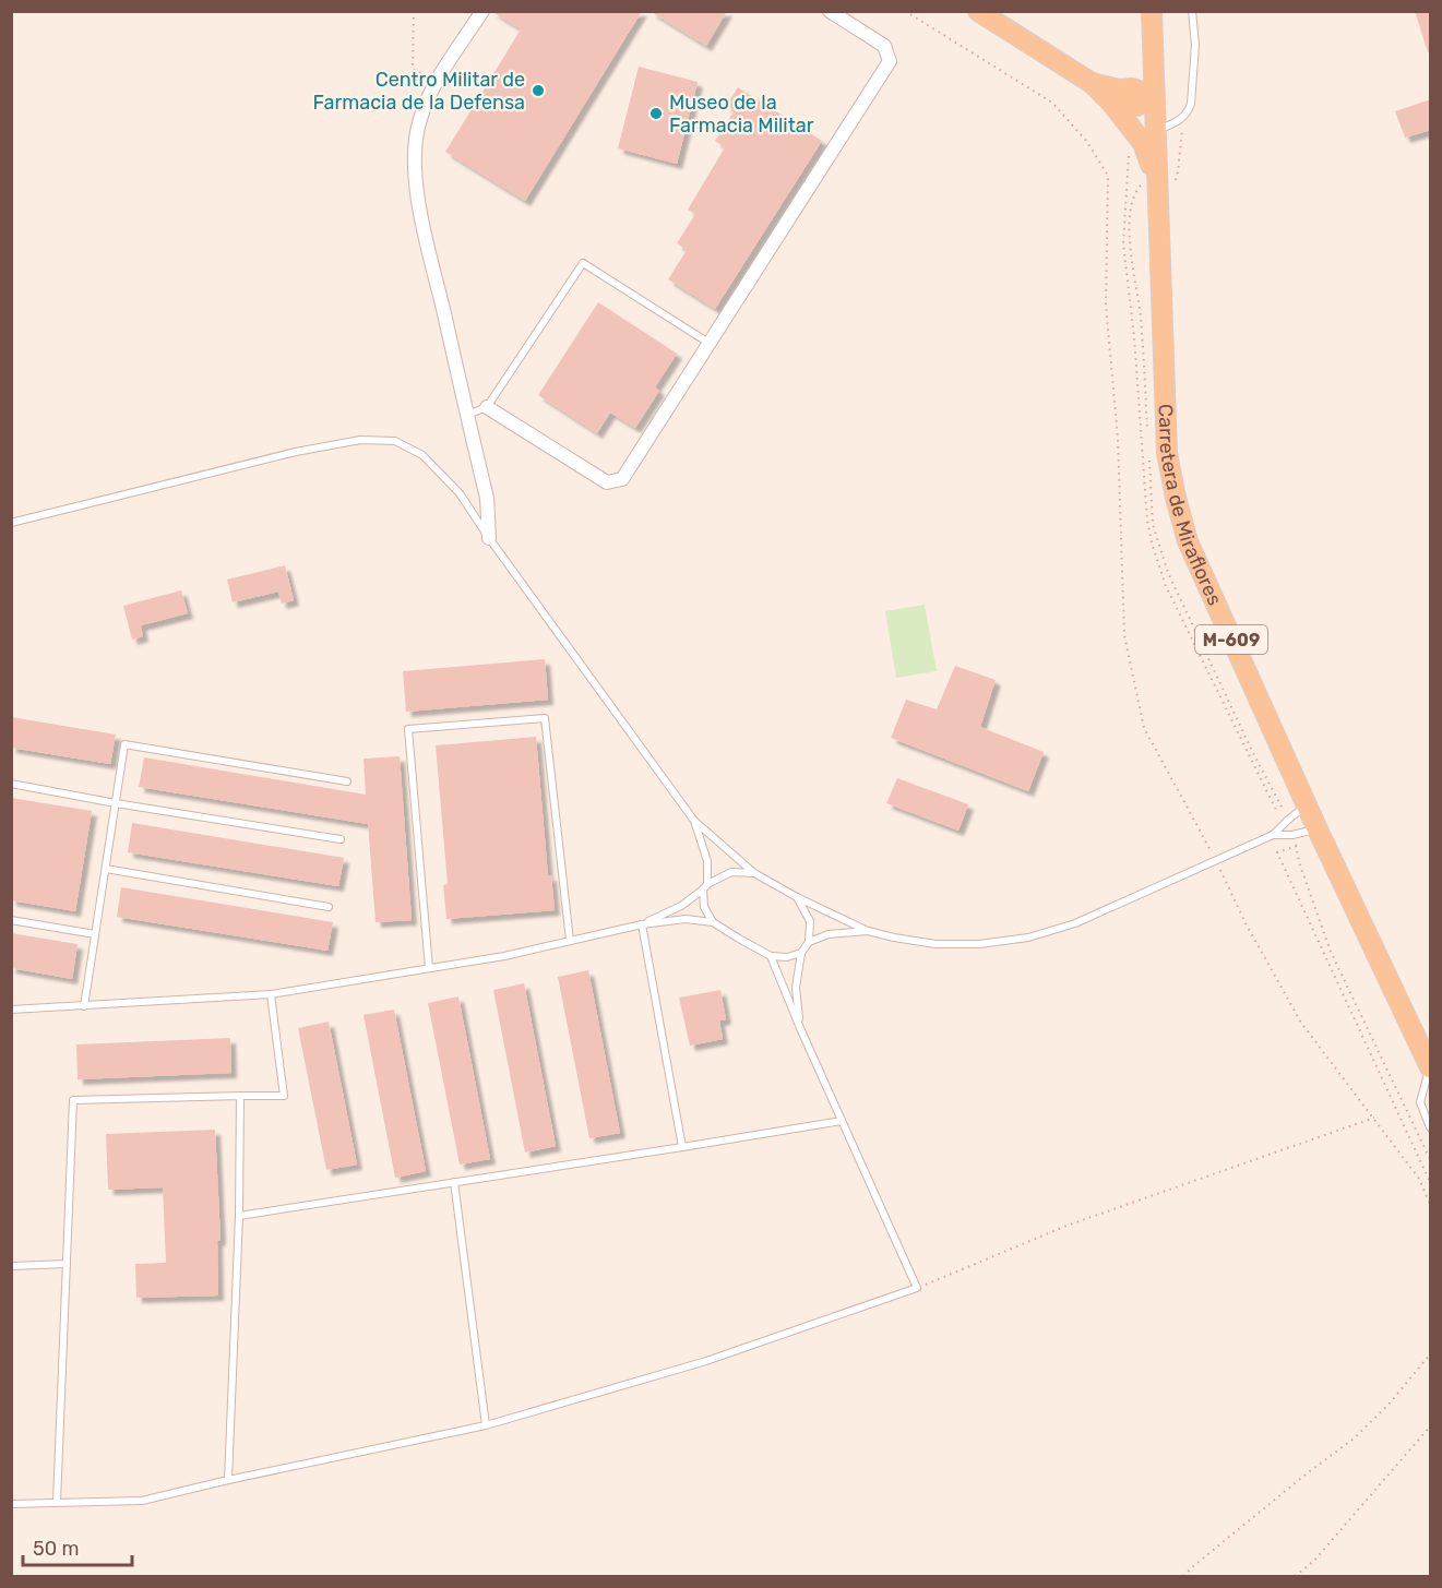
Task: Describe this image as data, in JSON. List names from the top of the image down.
{
  "streets": {
    "main road": ["Carretera de Miraflores", "M-609"]
  },
  "places": ["Centro Militar de Farmacia de la Defensa", "Museo de la Farmacia Militar"],
  "scale_bar": "50 m"
}
